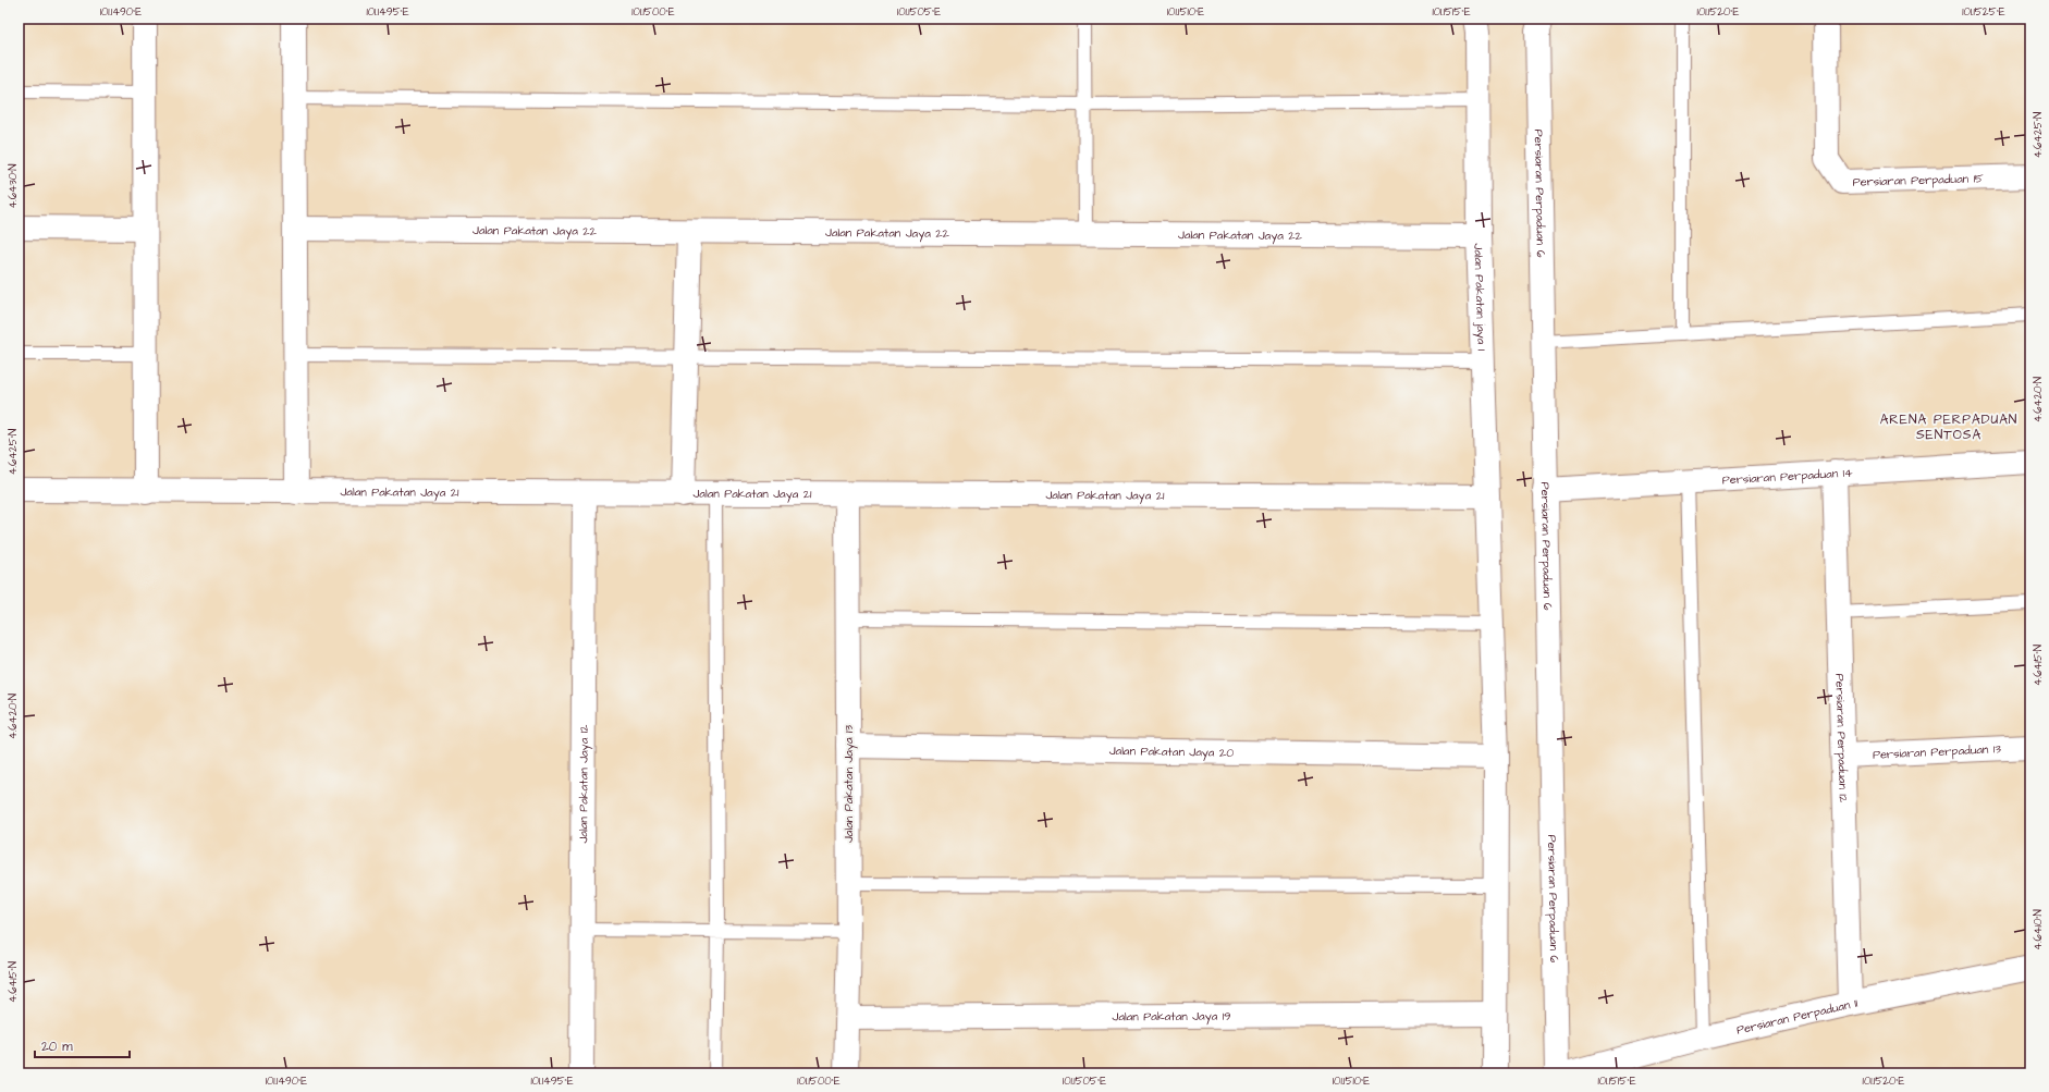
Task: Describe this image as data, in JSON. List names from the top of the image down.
{
  "streets": {
    "street": [
      "Persiaran Perpaduan 15",
      "Persiaran Perpaduan 6",
      "Jalan Pakatan Jaya 22",
      "Jalan Pakatan jaya 1",
      "Persiaran Perpaduan 14",
      "Jalan Pakatan Jaya 21",
      "Persiaran Perpaduan 12",
      "Jalan Pakatan Jaya 20",
      "Persiaran Perpaduan 13",
      "Jalan Pakatan Jaya 12",
      "Jalan Pakatan Jaya 13",
      "Jalan Pakatan Jaya 19",
      "Persiaran Perpaduan 11"
    ]
  },
  "crossings": [
    ["Persiaran Perpaduan 6", "Persiaran Perpaduan 14"],
    ["Jalan Pakatan Jaya 22", "Jalan Pakatan jaya 1"],
    ["Jalan Pakatan jaya 1", "Jalan Pakatan Jaya 21"],
    ["Jalan Pakatan jaya 1", "Jalan Pakatan Jaya 20"],
    ["Jalan Pakatan jaya 1", "Jalan Pakatan Jaya 19"],
    ["Persiaran Perpaduan 14", "Persiaran Perpaduan 12"],
    ["Jalan Pakatan Jaya 21", "Jalan Pakatan Jaya 12"],
    ["Jalan Pakatan Jaya 21", "Jalan Pakatan Jaya 13"],
    ["Persiaran Perpaduan 12", "Persiaran Perpaduan 13"],
    ["Persiaran Perpaduan 12", "Persiaran Perpaduan 11"],
    ["Jalan Pakatan Jaya 20", "Jalan Pakatan Jaya 13"],
    ["Jalan Pakatan Jaya 13", "Jalan Pakatan Jaya 19"]
  ],
  "districts": ["ARENA PERPADUAN SENTOSA"],
  "scale_bar": "20 m",
  "coordinates": [
    "101.1490°E",
    "101.1495°E",
    "101.1500°E",
    "101.1505°E",
    "101.1510°E",
    "101.1515°E",
    "101.1520°E",
    "101.1525°E",
    "4.6425°N",
    "4.6430°N",
    "4.6420°N",
    "4.6415°N",
    "4.6410°N"
  ]
}
